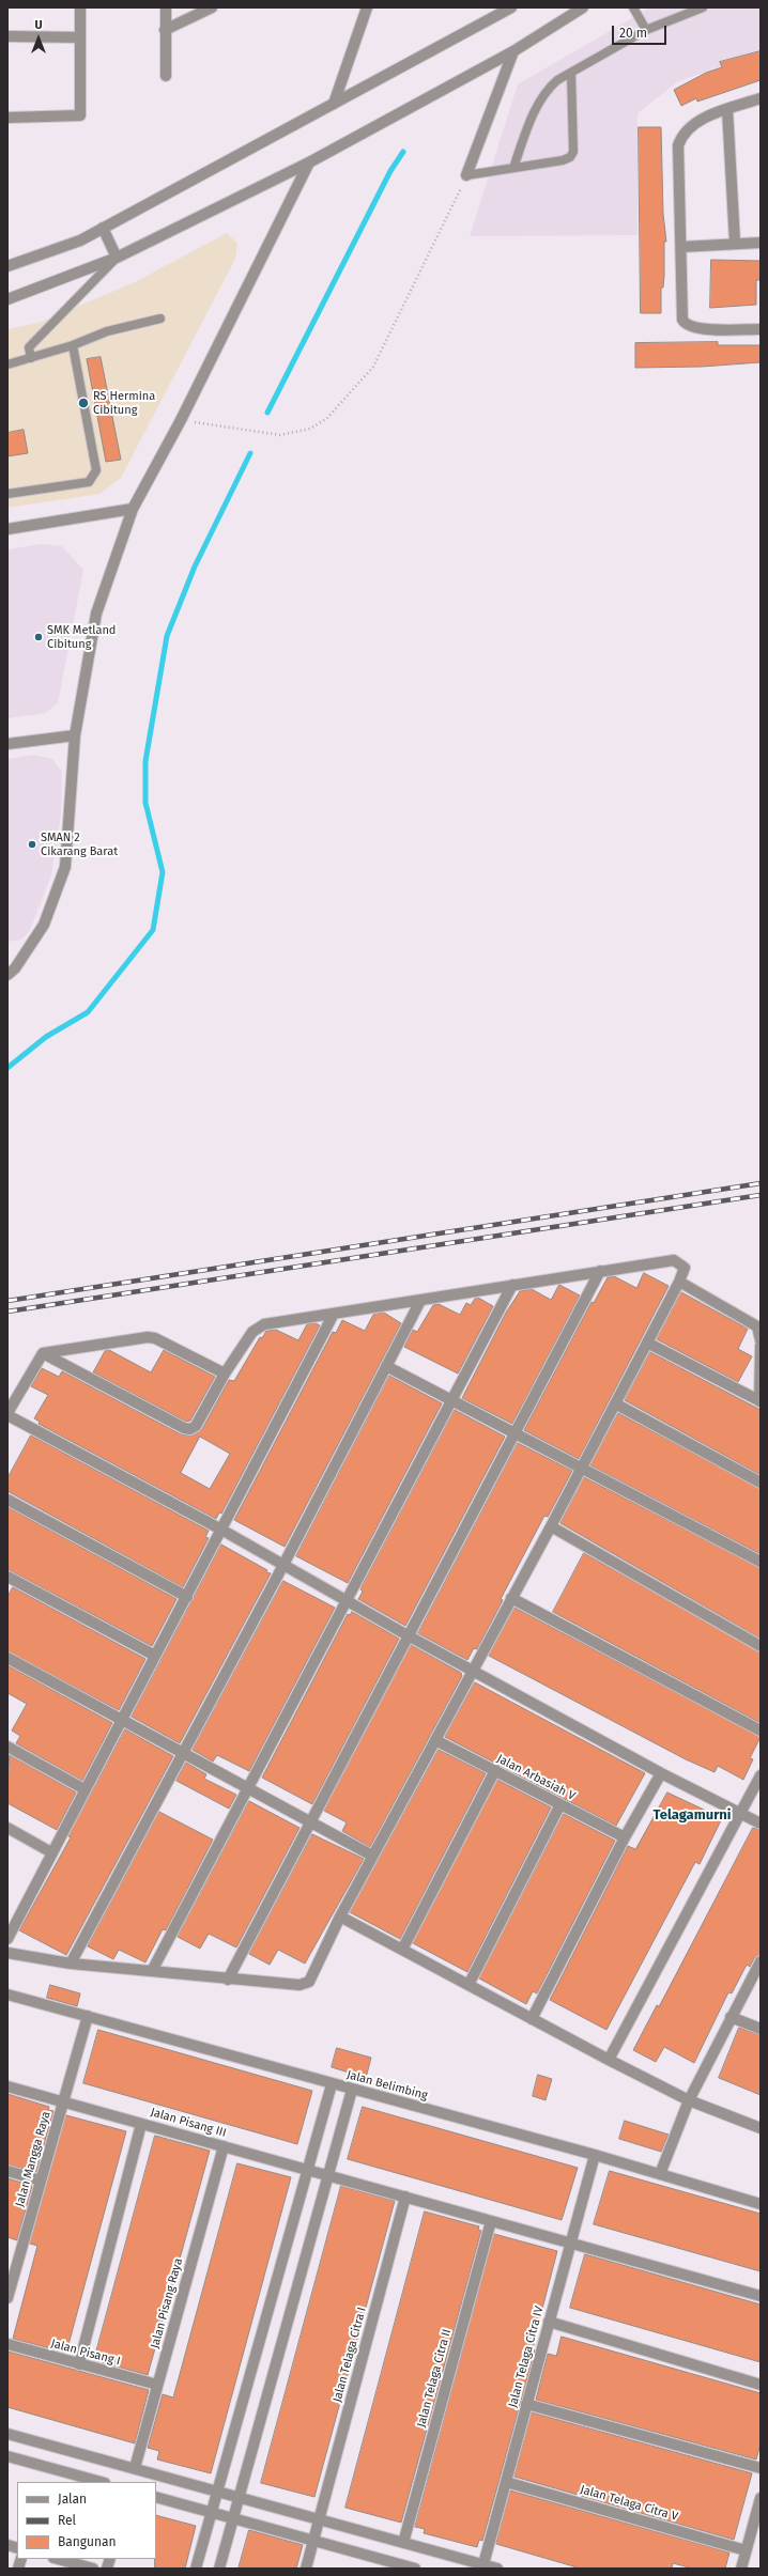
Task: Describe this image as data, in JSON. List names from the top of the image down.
{
  "streets": {
    "street": [
      "Jalan Arbasiah V",
      "Jalan Belimbing",
      "Jalan Pisang III",
      "Jalan Mangga Raya",
      "Jalan Pisang Raya",
      "Jalan Pisang I",
      "Jalan Telaga Citra I",
      "Jalan Telaga Citra IV",
      "Jalan Telaga Citra II",
      "Jalan Telaga Citra V"
    ]
  },
  "crossings": [
    ["Jalan Belimbing", "Jalan Mangga Raya"],
    ["Jalan Belimbing", "Jalan Telaga Citra IV"],
    ["Jalan Pisang III", "Jalan Mangga Raya"],
    ["Jalan Pisang III", "Jalan Pisang Raya"],
    ["Jalan Pisang III", "Jalan Telaga Citra I"],
    ["Jalan Pisang III", "Jalan Telaga Citra IV"],
    ["Jalan Pisang III", "Jalan Telaga Citra II"],
    ["Jalan Pisang Raya", "Jalan Pisang I"],
    ["Jalan Telaga Citra IV", "Jalan Telaga Citra V"]
  ],
  "districts": ["Telagamurni"],
  "places": ["RS Hermina Cibitung", "SMK Metland Cibitung", "SMAN 2 Cikarang Barat"],
  "legend": ["Jalan", "Rel", "Bangunan"],
  "scale_bar": "20 m",
  "north": "top"
}
